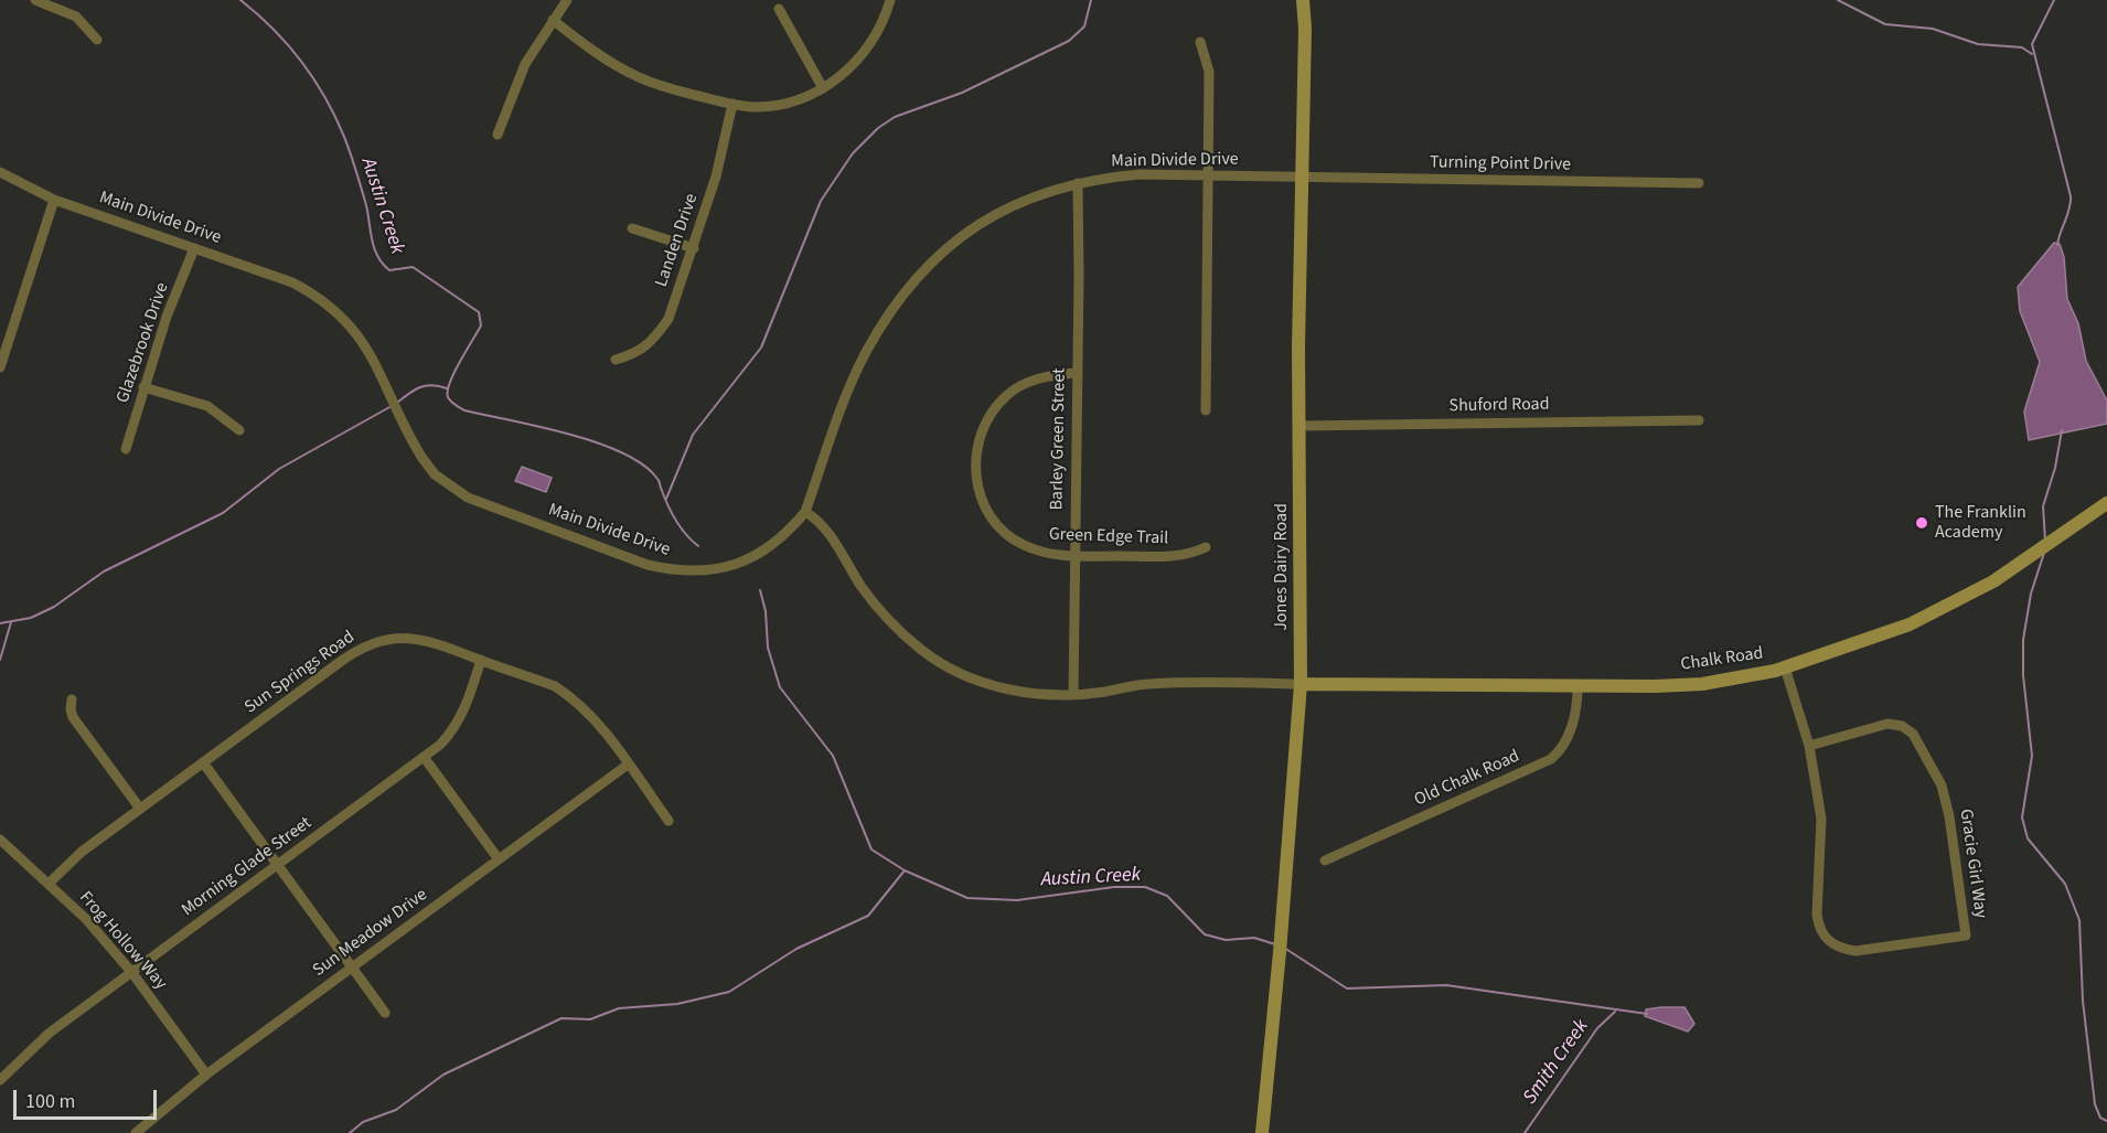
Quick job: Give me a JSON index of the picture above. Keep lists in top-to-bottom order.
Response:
{
  "streets": {
    "street": [
      "Main Divide Drive",
      "Turning Point Drive",
      "Landen Drive",
      "Glazebrook Drive",
      "Shuford Road",
      "Barley Green Street",
      "Green Edge Trail",
      "Jones Dairy Road",
      "Chalk Road",
      "Sun Springs Road",
      "Old Chalk Road",
      "Gracie Girl Way",
      "Morning Glade Street",
      "Sun Meadow Drive",
      "Frog Hollow Way"
    ]
  },
  "crossings": [
    ["Main Divide Drive", "Turning Point Drive"],
    ["Main Divide Drive", "Glazebrook Drive"],
    ["Main Divide Drive", "Barley Green Street"],
    ["Main Divide Drive", "Jones Dairy Road"],
    ["Turning Point Drive", "Jones Dairy Road"],
    ["Shuford Road", "Jones Dairy Road"],
    ["Barley Green Street", "Green Edge Trail"],
    ["Jones Dairy Road", "Chalk Road"],
    ["Chalk Road", "Old Chalk Road"],
    ["Chalk Road", "Gracie Girl Way"],
    ["Sun Springs Road", "Morning Glade Street"],
    ["Sun Springs Road", "Sun Meadow Drive"],
    ["Sun Springs Road", "Frog Hollow Way"],
    ["Morning Glade Street", "Frog Hollow Way"],
    ["Sun Meadow Drive", "Frog Hollow Way"]
  ],
  "water": ["Austin Creek", "Smith Creek"],
  "places": ["The Franklin Academy"],
  "scale_bar": "100 m"
}
